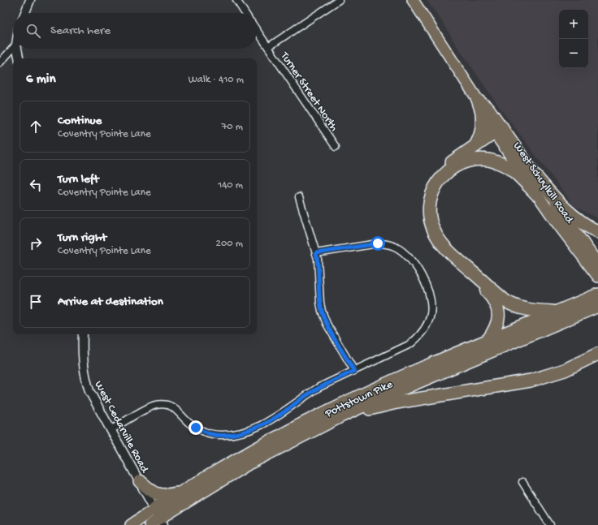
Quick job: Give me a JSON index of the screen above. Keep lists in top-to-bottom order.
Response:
{
  "streets": {
    "highway": ["Pottstown Pike"],
    "main road": ["West Schuylkill Road"],
    "street": ["Turner Street North", "West Cedarville Road"]
  },
  "crossings": [
    ["Pottstown Pike", "West Cedarville Road"]
  ],
  "page": {
    "map_buttons": ["+", "−"],
    "search": "Search here",
    "heading": ["6 min", "Walk · 410 m"],
    "list": [
      ["Continue", "Coventry Pointe Lane", "70 m"],
      ["Turn left", "Coventry Pointe Lane", "140 m"],
      ["Turn right", "Coventry Pointe Lane", "200 m"],
      "Arrive at destination"
    ]
  }
}
